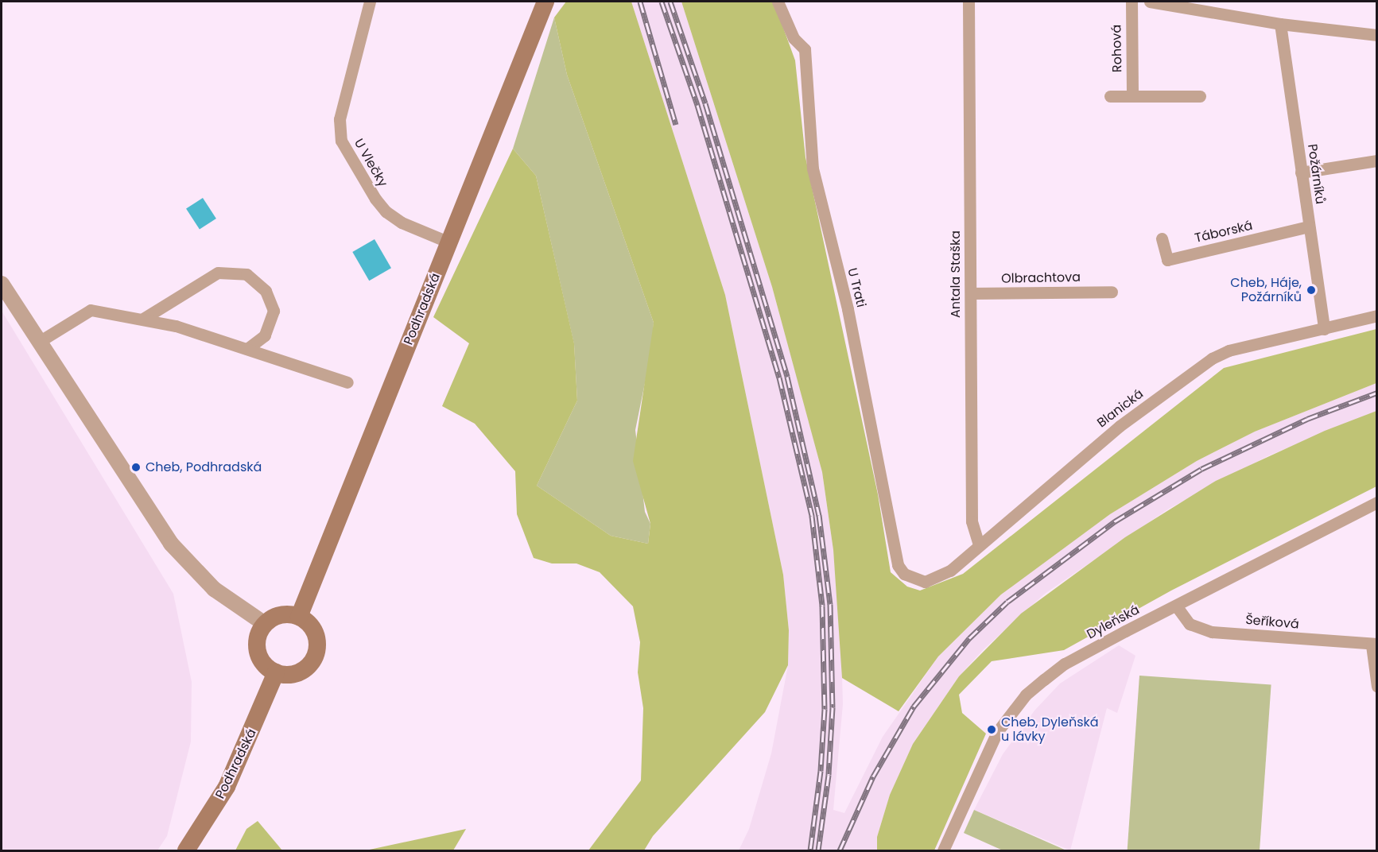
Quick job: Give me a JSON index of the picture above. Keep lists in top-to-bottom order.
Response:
{
  "streets": {
    "main road": ["Podhradská"],
    "street": [
      "Rohová",
      "U Vlečky",
      "Požárníků",
      "Táborská",
      "Antala Staška",
      "Olbrachtova",
      "U Trati",
      "Blanická",
      "Dyleňská",
      "Šeříková"
    ]
  },
  "crossings": [
    ["U Vlečky", "Podhradská"],
    ["Požárníků", "Táborská"],
    ["Požárníků", "Blanická"],
    ["Antala Staška", "Olbrachtova"],
    ["Antala Staška", "Blanická"],
    ["U Trati", "Blanická"],
    ["Dyleňská", "Šeříková"]
  ],
  "places": ["Cheb, Háje, Požárníků", "Cheb, Podhradská", "Cheb, Dyleňská u lávky"]
}
